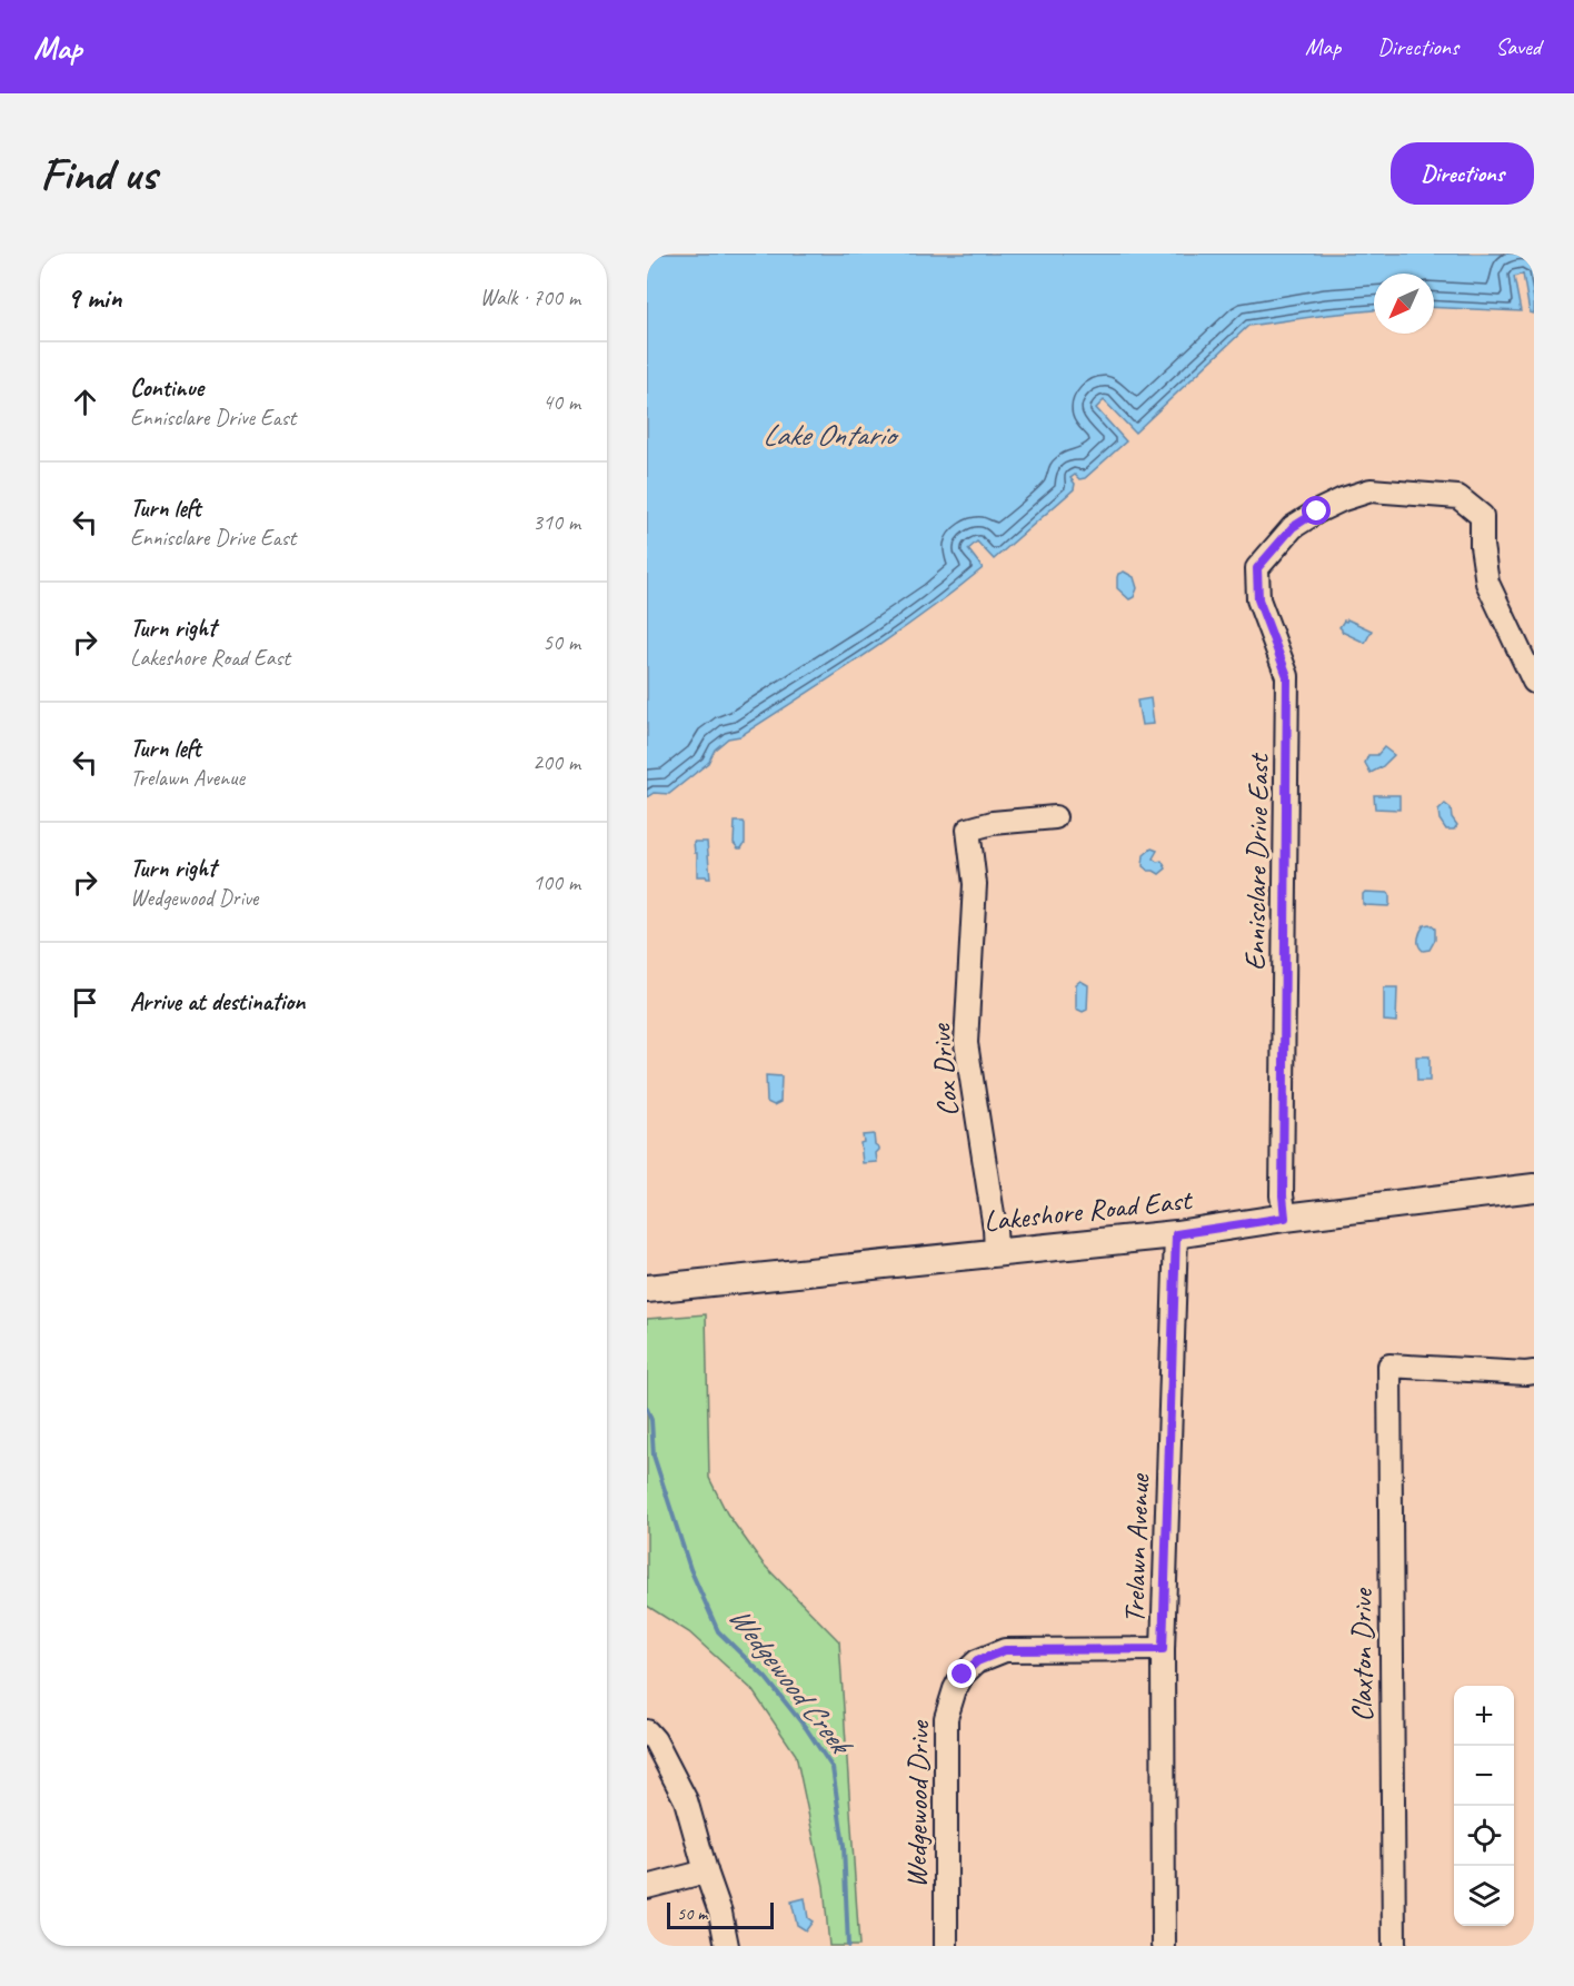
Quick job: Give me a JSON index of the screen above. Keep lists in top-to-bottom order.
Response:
{
  "streets": {
    "main road": ["Lakeshore Road East"],
    "street": [
      "Ennisclare Drive East",
      "Cox Drive",
      "Trelawn Avenue",
      "Claxton Drive",
      "Wedgewood Drive"
    ]
  },
  "crossings": [
    ["Ennisclare Drive East", "Lakeshore Road East"],
    ["Cox Drive", "Lakeshore Road East"],
    ["Lakeshore Road East", "Trelawn Avenue"],
    ["Trelawn Avenue", "Wedgewood Drive"]
  ],
  "water": ["Lake Ontario", "Wedgewood Creek"],
  "scale_bar": "50 m",
  "north": "bottom left",
  "page": {
    "header": "Map",
    "nav": ["Map", "Directions", "Saved"],
    "buttons": "Directions",
    "title": "Find us",
    "heading": ["9 min", "Walk · 700 m"],
    "list": [
      ["Continue", "Ennisclare Drive East", "40 m"],
      ["Turn left", "Ennisclare Drive East", "310 m"],
      ["Turn right", "Lakeshore Road East", "50 m"],
      ["Turn left", "Trelawn Avenue", "200 m"],
      ["Turn right", "Wedgewood Drive", "100 m"],
      "Arrive at destination"
    ],
    "map_buttons": ["+", "−"],
    "scale": "50 m"
  }
}
